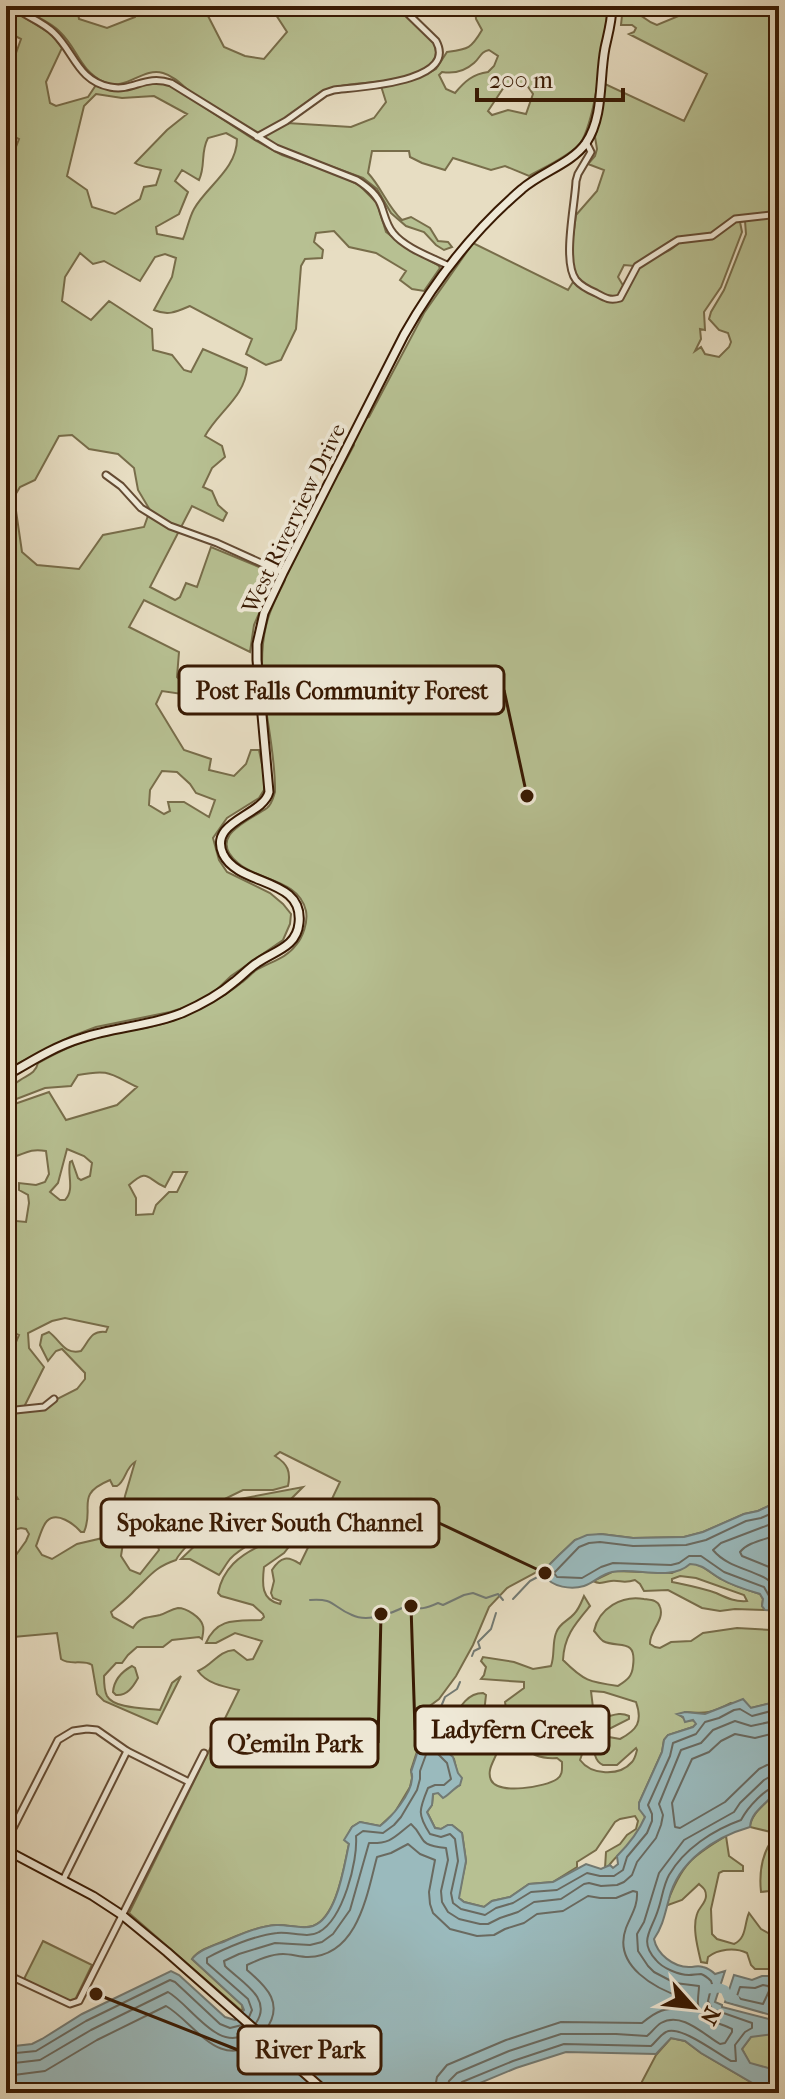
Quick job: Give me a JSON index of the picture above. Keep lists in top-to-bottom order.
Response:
{
  "streets": {
    "street": ["West Riverview Drive"]
  },
  "places": [
    "Post Falls Community Forest",
    "Spokane River South Channel",
    "Ladyfern Creek",
    "Q'emiln Park",
    "River Park"
  ],
  "scale_bar": "200 m",
  "north": "bottom right"
}
